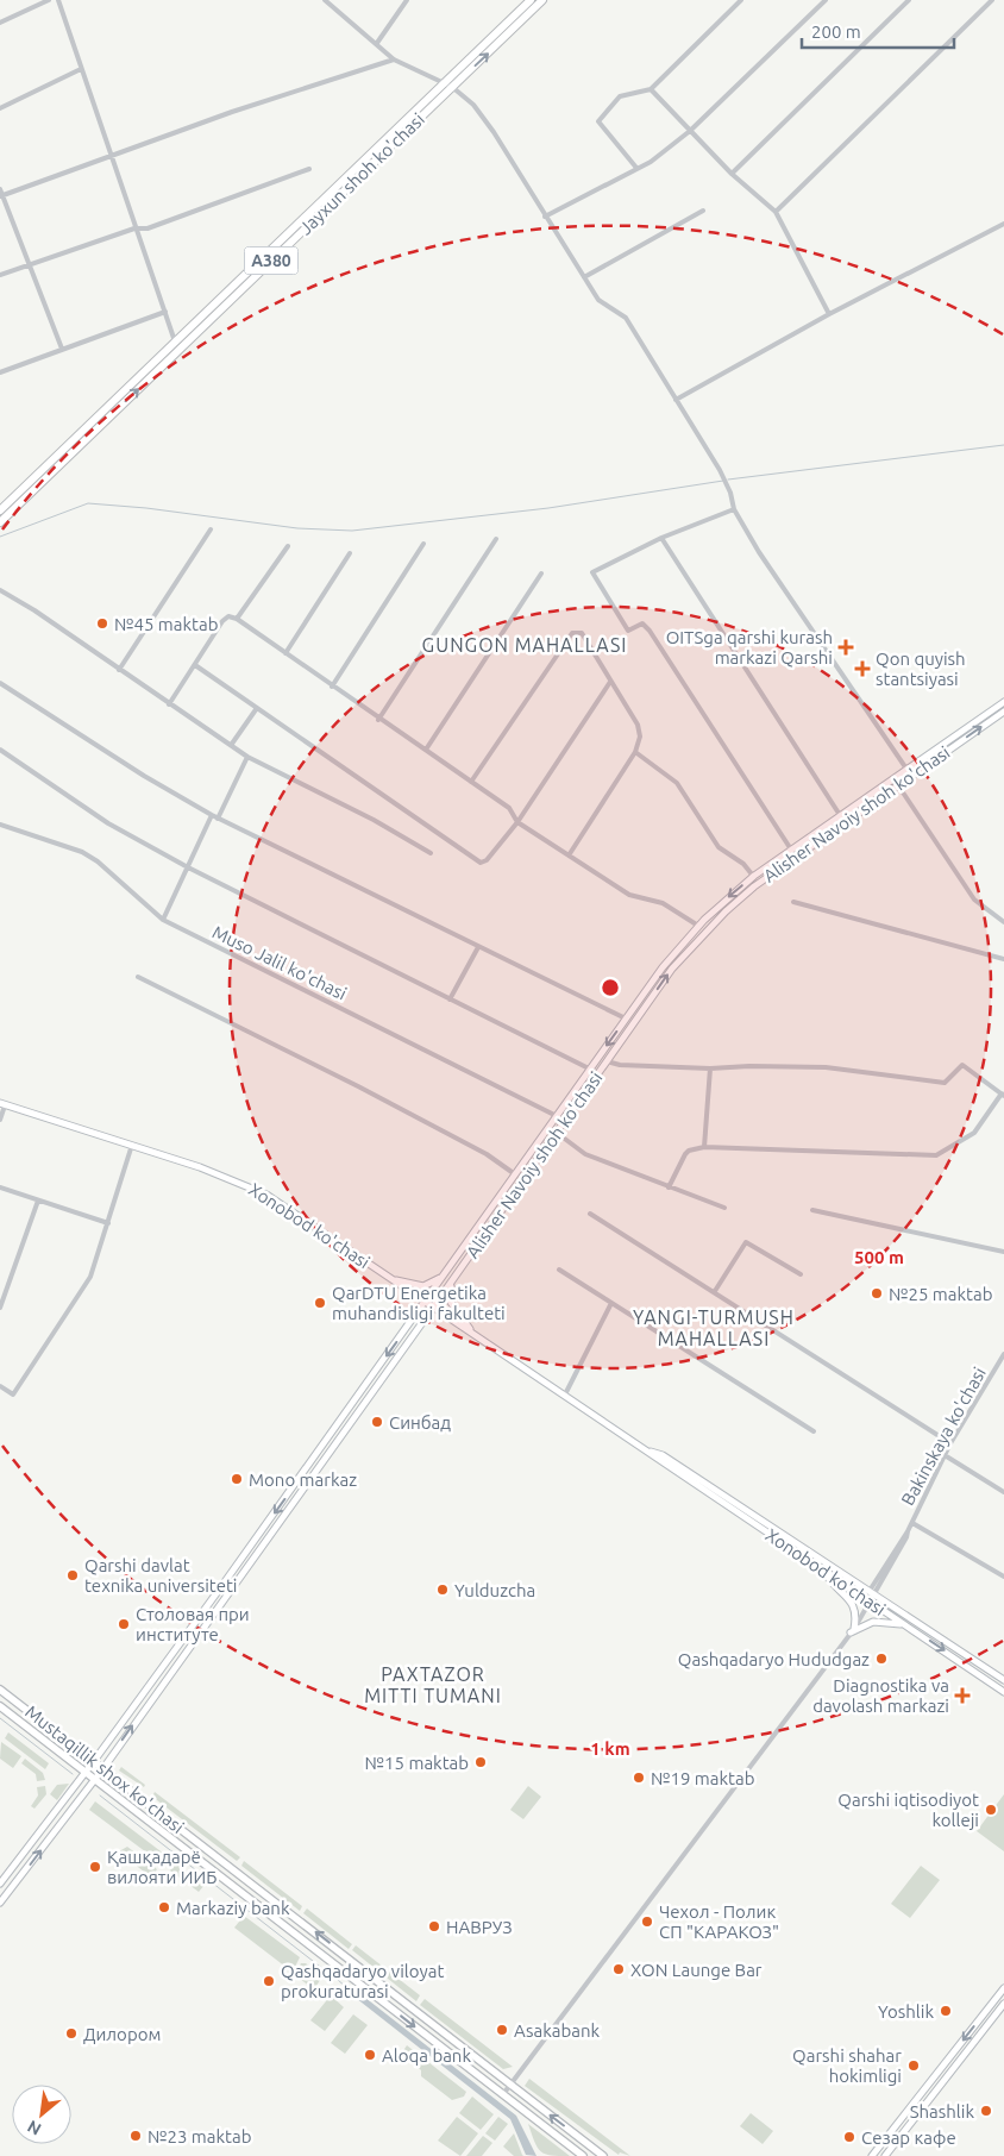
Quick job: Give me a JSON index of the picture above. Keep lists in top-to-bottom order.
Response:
{
  "streets": {
    "highway": ["Jayxun shoh ko'chasi", "A380"],
    "main road": ["Alisher Navoiy shoh ko'chasi", "Xonobod ko'chasi", "Mustaqillik shox ko'chasi"],
    "street": ["Muso Jalil ko'chasi", "Bakinskaya ko'chasi"]
  },
  "crossings": [
    ["Alisher Navoiy shoh ko'chasi", "Muso Jalil ko'chasi"],
    ["Alisher Navoiy shoh ko'chasi", "Xonobod ko'chasi"],
    ["Alisher Navoiy shoh ko'chasi", "Mustaqillik shox ko'chasi"],
    ["Xonobod ko'chasi", "Bakinskaya ko'chasi"]
  ],
  "districts": ["GUNGON MAHALLASI", "YANGI-TURMUSH MAHALLASI", "PAXTAZOR MITTI TUMANI"],
  "places": {
    "other": [
      "№45 maktab",
      "№25 maktab",
      "QarDTU Energetika muhandisligi fakulteti",
      "Синбад",
      "Mono markaz",
      "Qarshi davlat texnika universiteti",
      "Yulduzcha",
      "Столовая при институте",
      "Qashqadaryo Hududgaz",
      "№15 maktab",
      "№19 maktab",
      "Qarshi iqtisodiyot kolleji",
      "Қашқадарё вилояти ИИБ",
      "Markaziy bank",
      "Чехол - Полик СП \"КАРАКОЗ\"",
      "НАВРУЗ",
      "XON Launge Bar",
      "Qashqadaryo viloyat prokuraturasi",
      "Yoshlik",
      "Asakabank",
      "Дилором",
      "Aloqa bank",
      "Qarshi shahar hokimligi",
      "Shashlik",
      "№23 maktab",
      "Сезар кафе"
    ],
    "health": ["OITSga qarshi kurash markazi Qarshi", "Qon quyish stantsiyasi", "Diagnostika va davolash markazi"]
  },
  "scale_bar": "200 m",
  "north": "bottom left",
  "rings": ["500 m", "1 km"]
}
